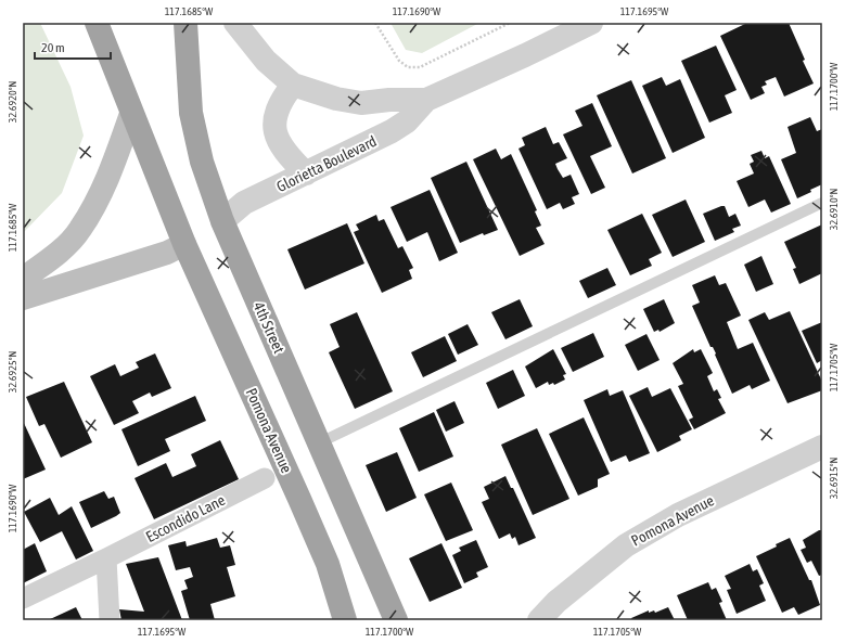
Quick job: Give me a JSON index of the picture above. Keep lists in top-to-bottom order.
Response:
{
  "streets": {
    "highway": ["4th Street", "Pomona Avenue"],
    "street": ["Glorietta Boulevard", "Escondido Lane"]
  },
  "crossings": [
    ["Glorietta Boulevard", "4th Street"]
  ],
  "scale_bar": "20 m",
  "coordinates": [
    "117.1685°W",
    "117.1690°W",
    "117.1695°W",
    "117.1700°W",
    "32.6920°N",
    "32.6910°N",
    "117.1705°W",
    "32.6925°N",
    "32.6915°N"
  ]
}
